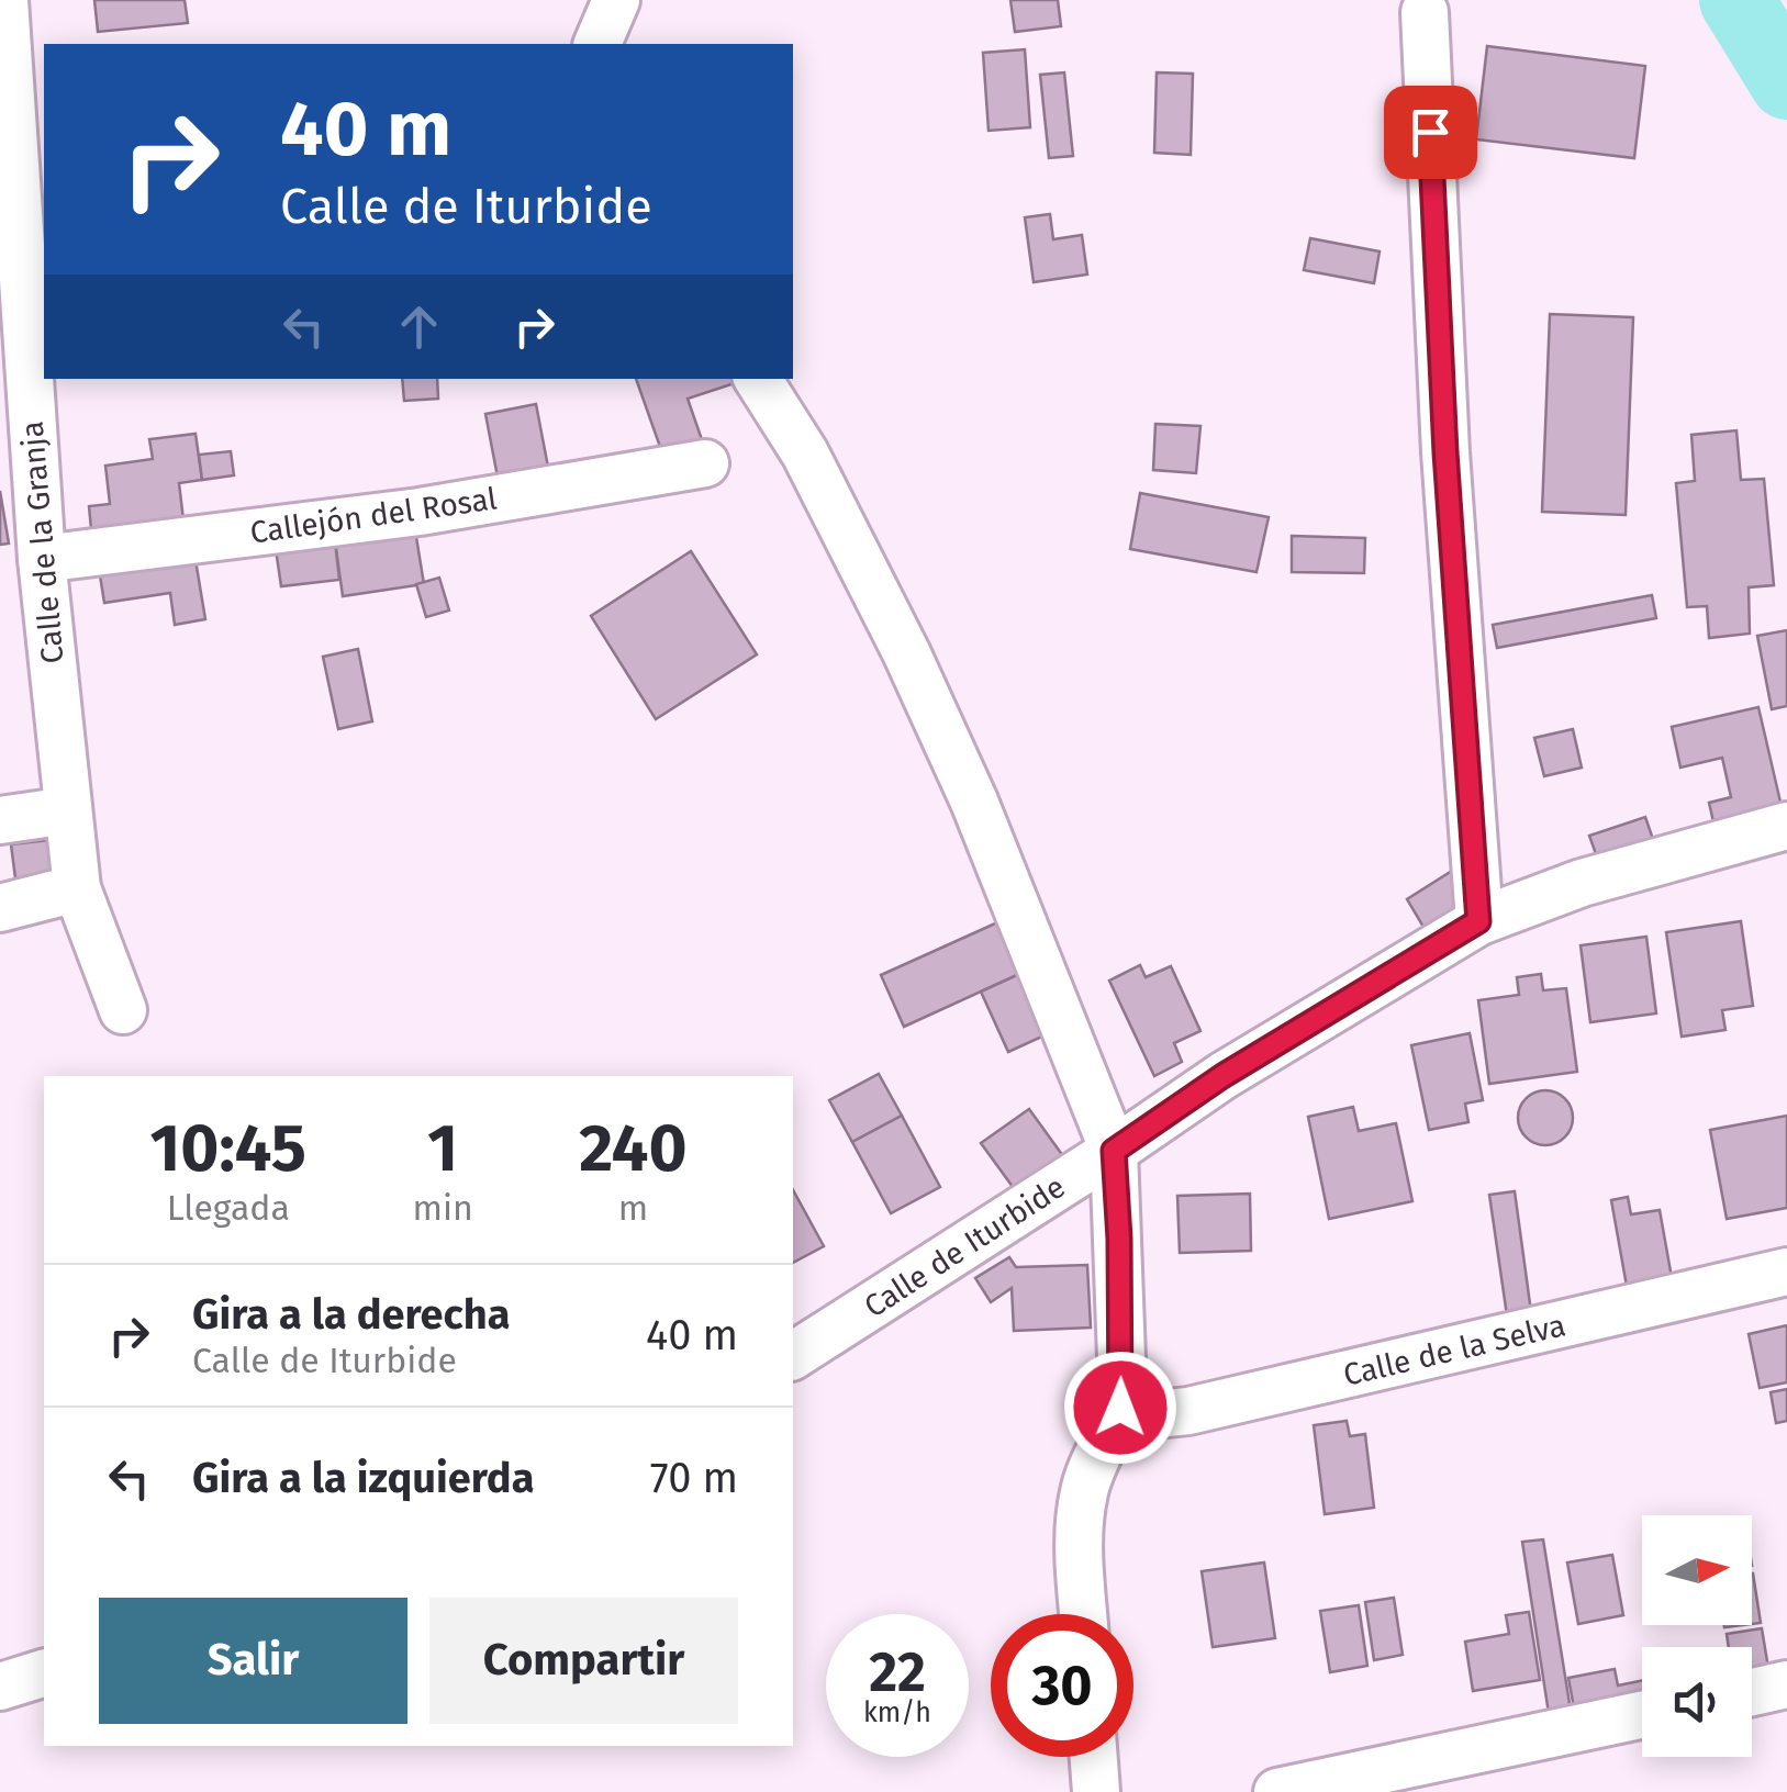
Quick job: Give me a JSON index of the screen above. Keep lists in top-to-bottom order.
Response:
{
  "streets": {
    "street": [
      "Callejón del Rosal",
      "Calle de la Granja",
      "Calle de Iturbide",
      "Calle de la Selva"
    ]
  },
  "crossings": [
    ["Callejón del Rosal", "Calle de la Granja"]
  ],
  "north": "right",
  "page": {
    "turn": ["40 m", "Calle de Iturbide"],
    "eta": [
      "10:45",
      "Llegada",
      "1",
      "min",
      "240",
      "m"
    ],
    "list": [
      {
        "name": "Gira a la derecha",
        "note": "Calle de Iturbide",
        "value": "40 m"
      },
      {
        "name": "Gira a la izquierda",
        "value": "70 m"
      }
    ],
    "buttons": ["Salir", "Compartir"],
    "speed": "22 km/h",
    "limit": "30"
  }
}
